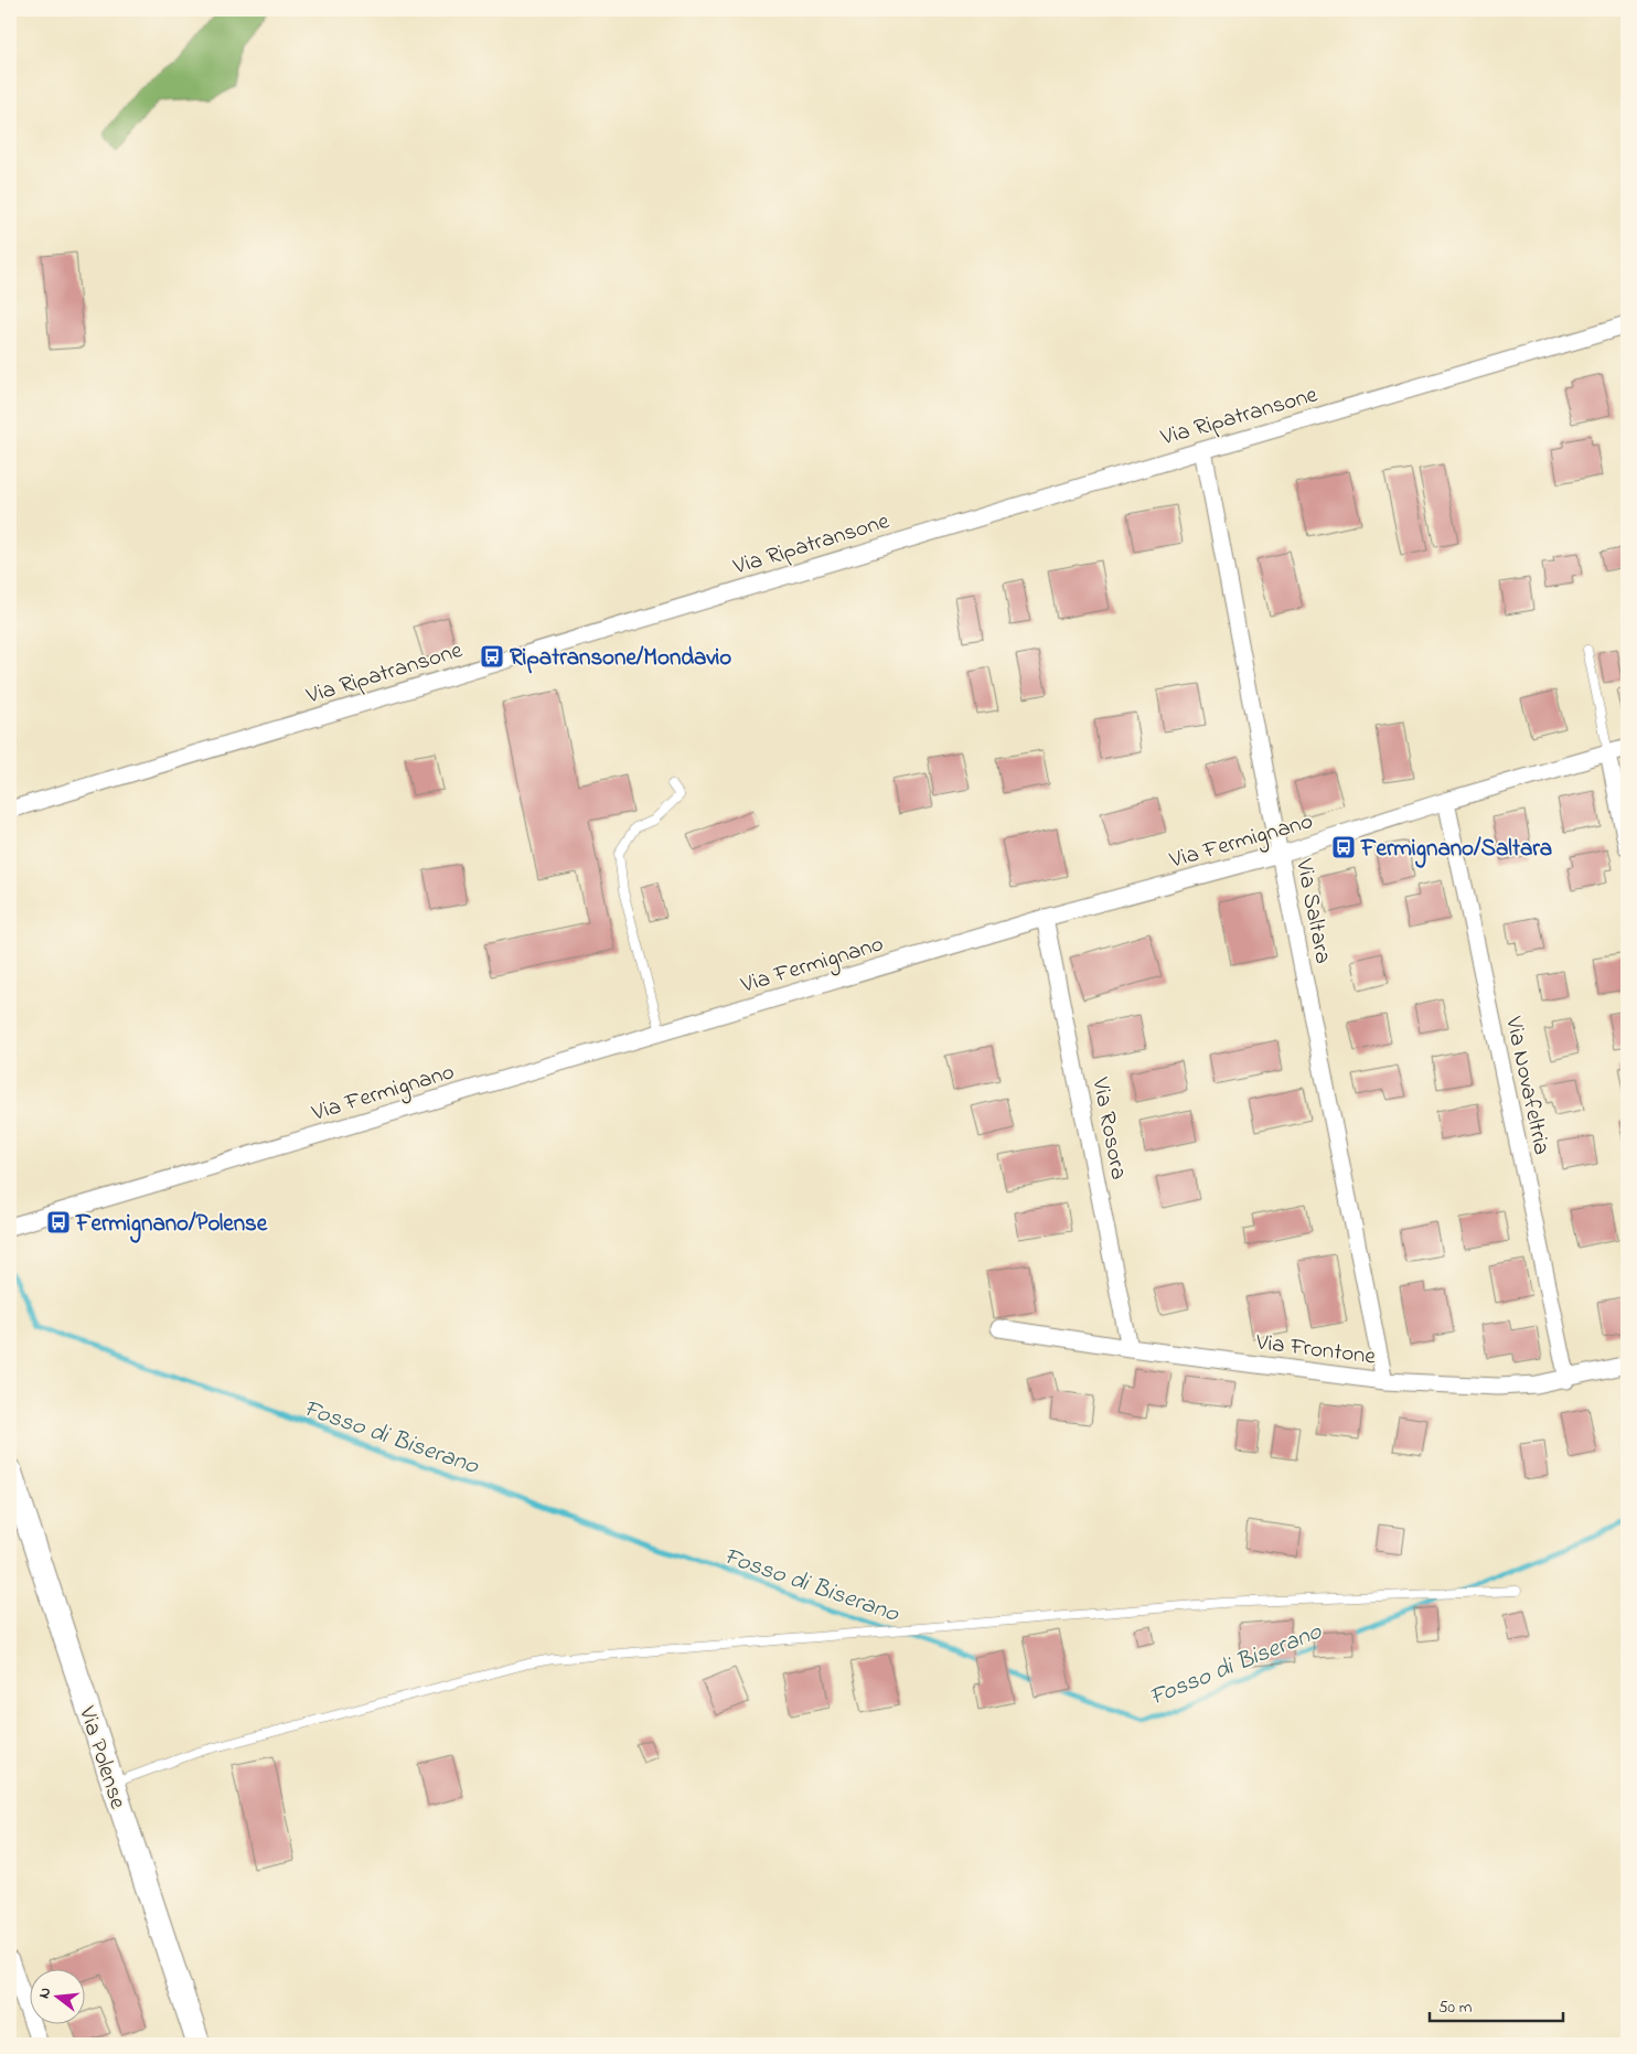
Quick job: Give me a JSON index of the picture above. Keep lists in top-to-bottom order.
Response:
{
  "streets": {
    "main road": ["Via Polense"],
    "street": [
      "Via Ripatransone",
      "Via Fermignano",
      "Via Saltara",
      "Via Novafeltria",
      "Via Rosora",
      "Via Frontone"
    ]
  },
  "crossings": [
    ["Via Ripatransone", "Via Saltara"],
    ["Via Fermignano", "Via Saltara"],
    ["Via Fermignano", "Via Novafeltria"],
    ["Via Fermignano", "Via Rosora"],
    ["Via Saltara", "Via Frontone"],
    ["Via Novafeltria", "Via Frontone"],
    ["Via Rosora", "Via Frontone"]
  ],
  "water": ["Fosso di Biserano"],
  "places": {
    "bus stop": ["Ripatransone/Mondavio", "Fermignano/Saltara", "Fermignano/Polense"]
  },
  "scale_bar": "50 m",
  "north": "left"
}
